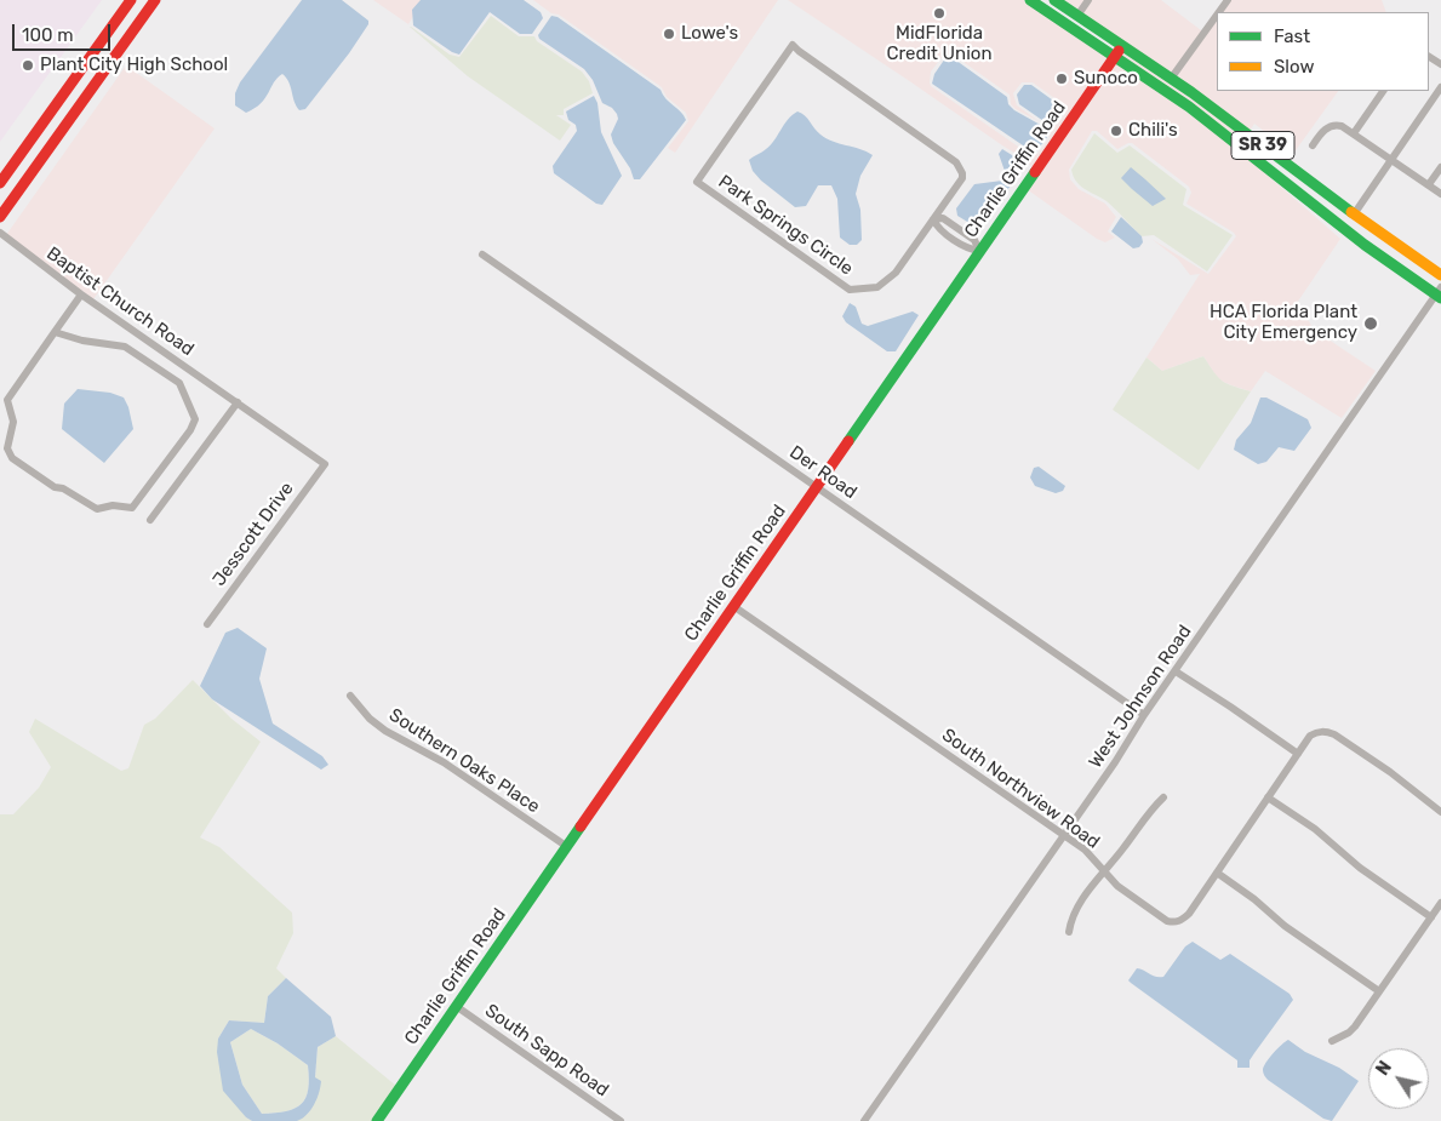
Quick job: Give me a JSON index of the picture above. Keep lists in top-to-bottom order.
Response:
{
  "streets": {
    "main road": ["SR 39", "Charlie Griffin Road"],
    "street": [
      "Park Springs Circle",
      "Baptist Church Road",
      "Der Road",
      "Jesscott Drive",
      "West Johnson Road",
      "Southern Oaks Place",
      "South Northview Road",
      "South Sapp Road"
    ]
  },
  "crossings": [
    ["SR 39", "Charlie Griffin Road"],
    ["SR 39", "West Johnson Road"],
    ["Charlie Griffin Road", "Der Road"],
    ["Charlie Griffin Road", "Southern Oaks Place"],
    ["Charlie Griffin Road", "South Northview Road"],
    ["Charlie Griffin Road", "South Sapp Road"],
    ["Baptist Church Road", "Jesscott Drive"],
    ["Der Road", "West Johnson Road"],
    ["West Johnson Road", "South Northview Road"]
  ],
  "places": [
    "MidFlorida Credit Union",
    "Lowe's",
    "Plant City High School",
    "Sunoco",
    "Chili's",
    "HCA Florida Plant City Emergency"
  ],
  "legend": ["Fast", "Slow"],
  "scale_bar": "100 m",
  "north": "top left"
}
